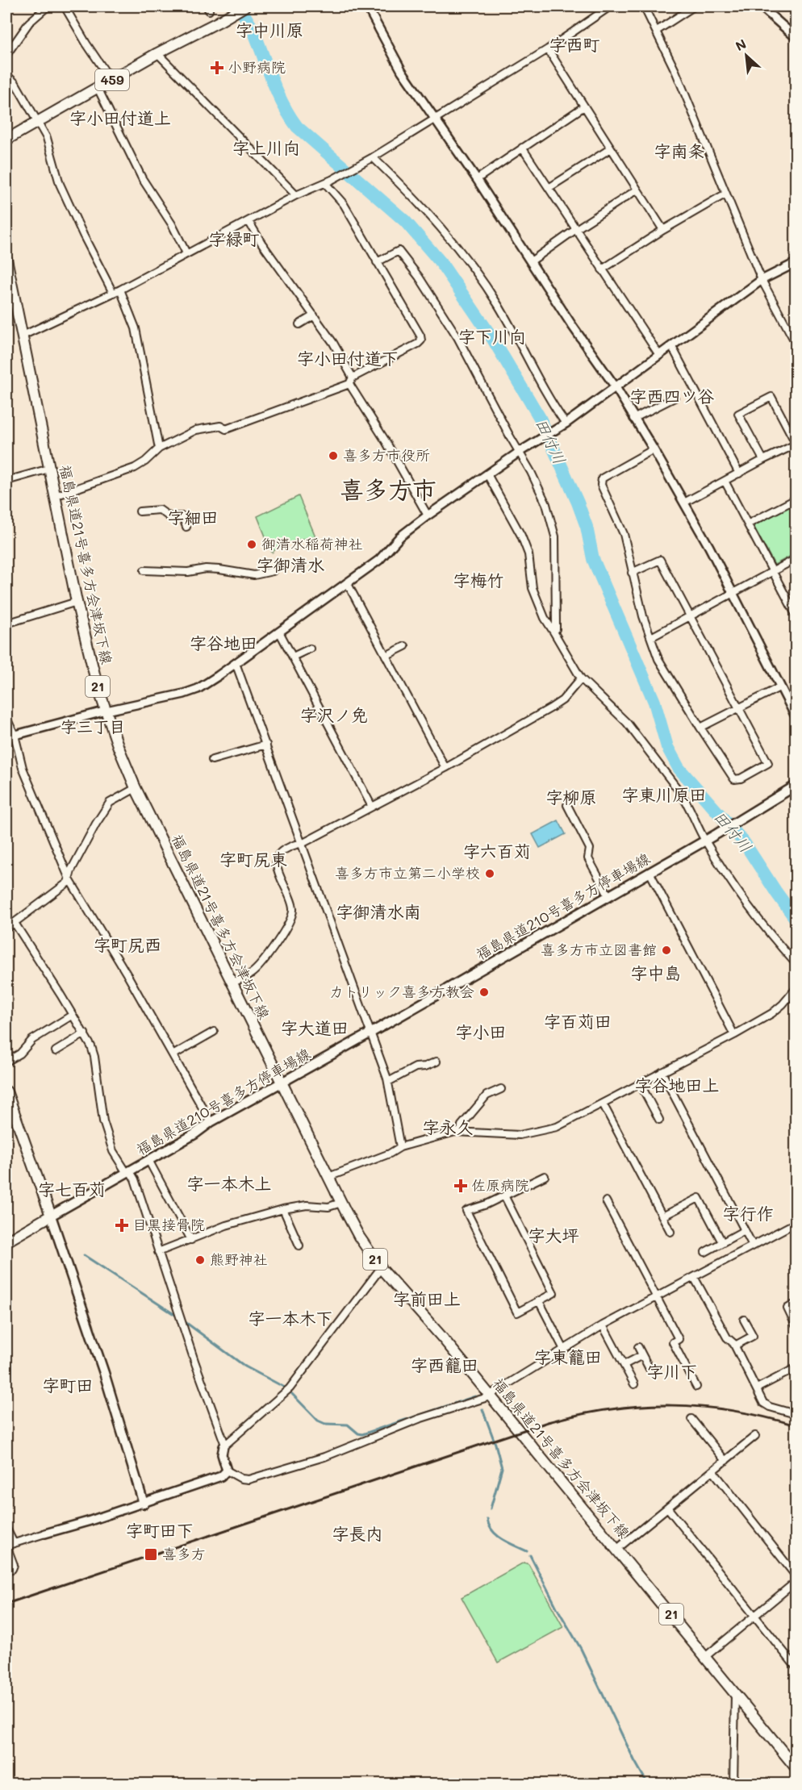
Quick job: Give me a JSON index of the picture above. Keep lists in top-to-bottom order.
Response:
{
  "streets": {
    "main road": [
      "459",
      "福島県道21号喜多方会津坂下線",
      "21",
      "福島県道210号喜多方停車場線"
    ]
  },
  "crossings": [
    ["福島県道21号喜多方会津坂下線", "福島県道210号喜多方停車場線"]
  ],
  "districts": [
    "字中川原",
    "字西町",
    "字小田付道上",
    "字上川向",
    "字南条",
    "字緑町",
    "字下川向",
    "字小田付道下",
    "字西四ツ谷",
    "喜多方市",
    "字細田",
    "字御清水",
    "字梅竹",
    "字谷地田",
    "字沢ノ免",
    "字三丁目",
    "字東川原田",
    "字柳原",
    "字六百苅",
    "字町尻東",
    "字御清水南",
    "字町尻西",
    "字中島",
    "字百苅田",
    "字大道田",
    "字小田",
    "字谷地田上",
    "字永久",
    "字一本木上",
    "字七百苅",
    "字行作",
    "字大坪",
    "字前田上",
    "字一本木下",
    "字東籠田",
    "字西籠田",
    "字川下",
    "字町田",
    "字町田下",
    "字長内"
  ],
  "water": ["田付川"],
  "places": {
    "health": ["小野病院", "佐原病院", "目黒接骨院"],
    "other": [
      "喜多方市役所",
      "御清水稲荷神社",
      "喜多方市立第二小学校",
      "喜多方市立図書館",
      "カトリック喜多方教会",
      "熊野神社"
    ],
    "transit": ["喜多方"]
  },
  "north": "top left"
}
